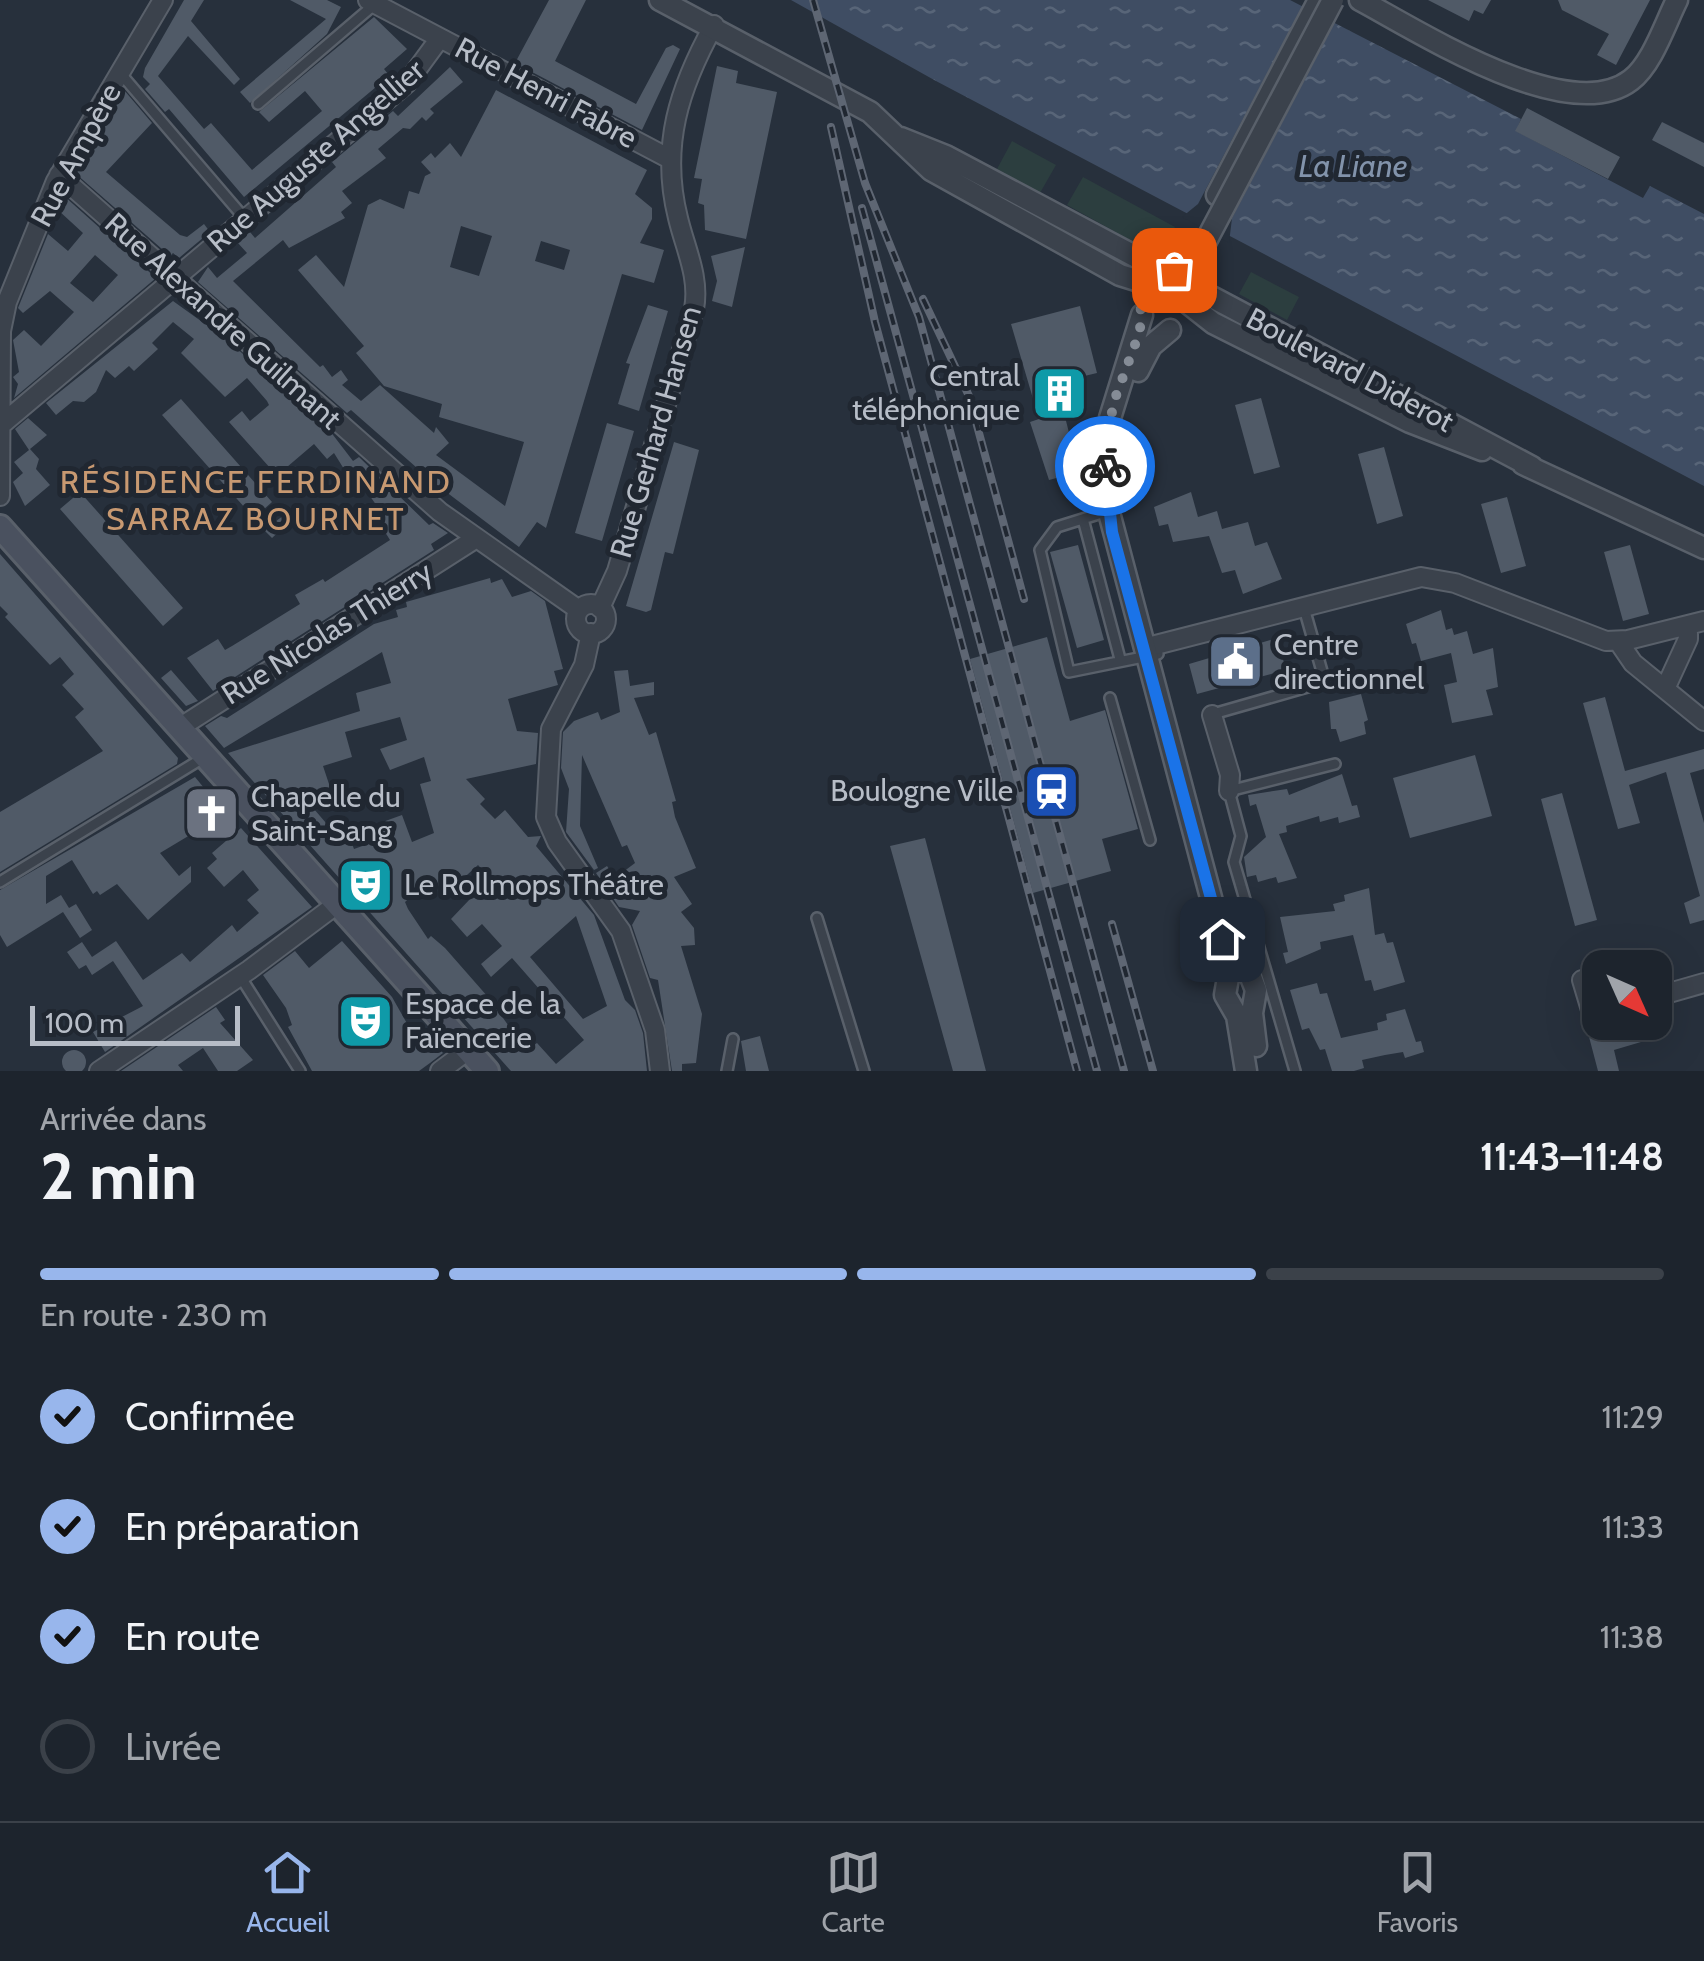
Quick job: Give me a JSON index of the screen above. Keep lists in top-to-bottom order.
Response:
{
  "streets": {
    "street": [
      "Rue Henri Fabre",
      "Rue Ampère",
      "Rue Auguste Angellier",
      "Rue Alexandre Guilmant",
      "Boulevard Diderot",
      "Rue Gerhard Hansen",
      "Rue Nicolas Thierry"
    ]
  },
  "crossings": [
    ["Rue Henri Fabre", "Rue Auguste Angellier"],
    ["Rue Henri Fabre", "Rue Gerhard Hansen"],
    ["Rue Ampère", "Rue Auguste Angellier"],
    ["Rue Ampère", "Rue Alexandre Guilmant"],
    ["Rue Auguste Angellier", "Rue Alexandre Guilmant"],
    ["Rue Alexandre Guilmant", "Rue Gerhard Hansen"],
    ["Rue Alexandre Guilmant", "Rue Nicolas Thierry"],
    ["Boulevard Diderot", "Rue Gerhard Hansen"]
  ],
  "districts": ["RÉSIDENCE FERDINAND SARRAZ BOURNET"],
  "water": ["La Liane"],
  "places": {
    "building": ["Central téléphonique"],
    "public building": ["Centre directionnel"],
    "station": ["Boulogne Ville"],
    "church": ["Chapelle du Saint-Sang"],
    "theatre": ["Le Rollmops Théâtre", "Espace de la Faïencerie"]
  },
  "scale_bar": "100 m",
  "north": "bottom right",
  "page": {
    "scale": "100 m",
    "heading": ["2 min", "Arrivée dans", "11:43–11:48"],
    "bar": "En route · 230 m",
    "list": [
      ["Confirmée", "11:29"],
      ["En préparation", "11:33"],
      ["En route", "11:38"],
      "Livrée"
    ],
    "tabs": ["Accueil", "Carte", "Favoris"]
  }
}
